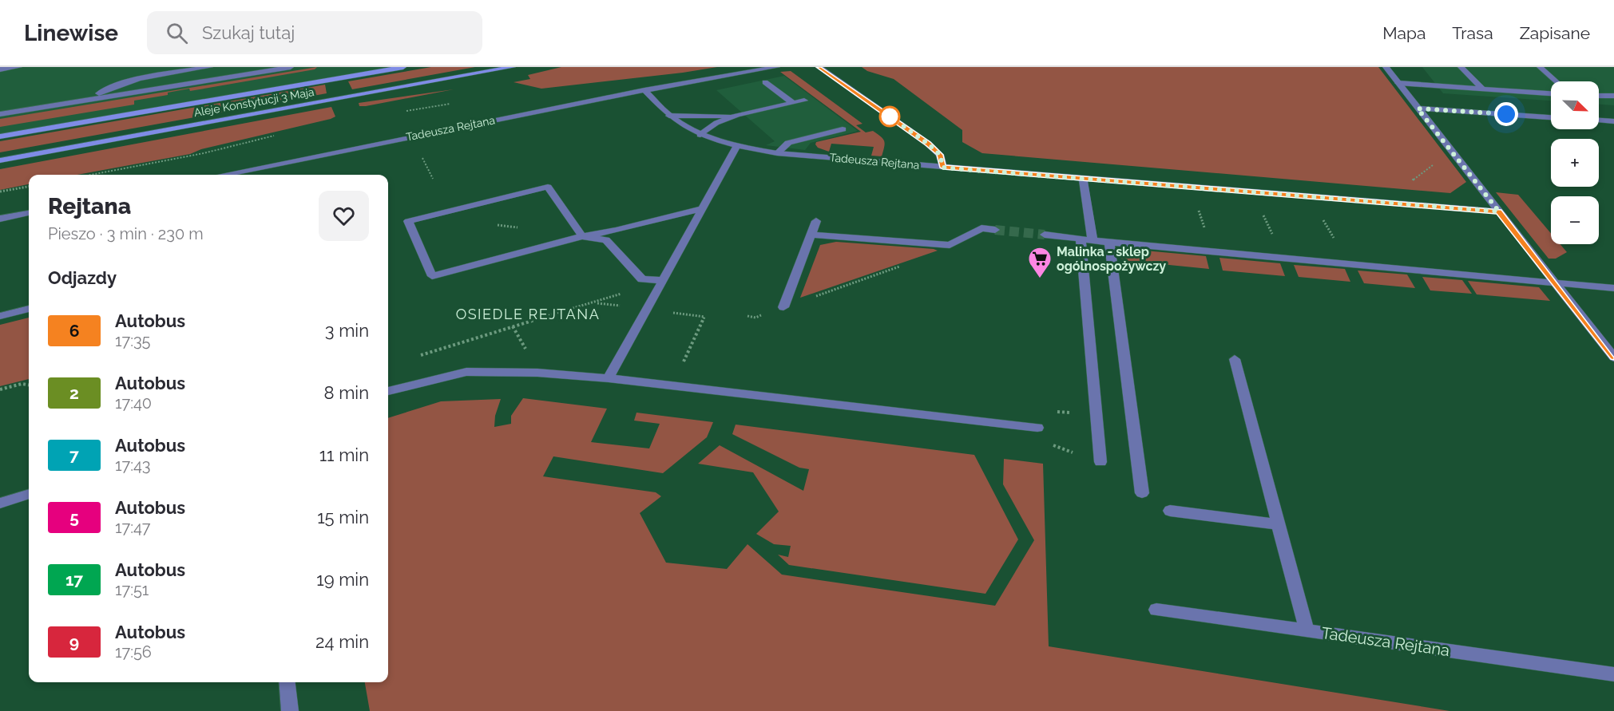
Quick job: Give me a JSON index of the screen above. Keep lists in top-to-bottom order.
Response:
{
  "streets": {
    "main road": ["Aleje Konstytucji 3 Maja"],
    "street": ["Tadeusza Rejtana"]
  },
  "districts": ["OSIEDLE REJTANA"],
  "places": {
    "supermarket": ["Malinka - sklep ogólnospożywczy"]
  },
  "lines": ["bus line 6"],
  "north": "bottom right",
  "page": {
    "header": "Linewise",
    "search": "Szukaj tutaj",
    "nav": ["Mapa", "Trasa", "Zapisane"],
    "map_buttons": ["+", "−"],
    "heading": [
      ["Rejtana", "Pieszo · 3 min · 230 m"],
      "Odjazdy"
    ],
    "list": [
      {
        "mark": "6",
        "name": "Autobus",
        "note": "17:35",
        "value": "3 min"
      },
      {
        "mark": "2",
        "name": "Autobus",
        "note": "17:40",
        "value": "8 min"
      },
      {
        "mark": "7",
        "name": "Autobus",
        "note": "17:43",
        "value": "11 min"
      },
      {
        "mark": "5",
        "name": "Autobus",
        "note": "17:47",
        "value": "15 min"
      },
      {
        "mark": "17",
        "name": "Autobus",
        "note": "17:51",
        "value": "19 min"
      },
      {
        "mark": "9",
        "name": "Autobus",
        "note": "17:56",
        "value": "24 min"
      }
    ]
  }
}
